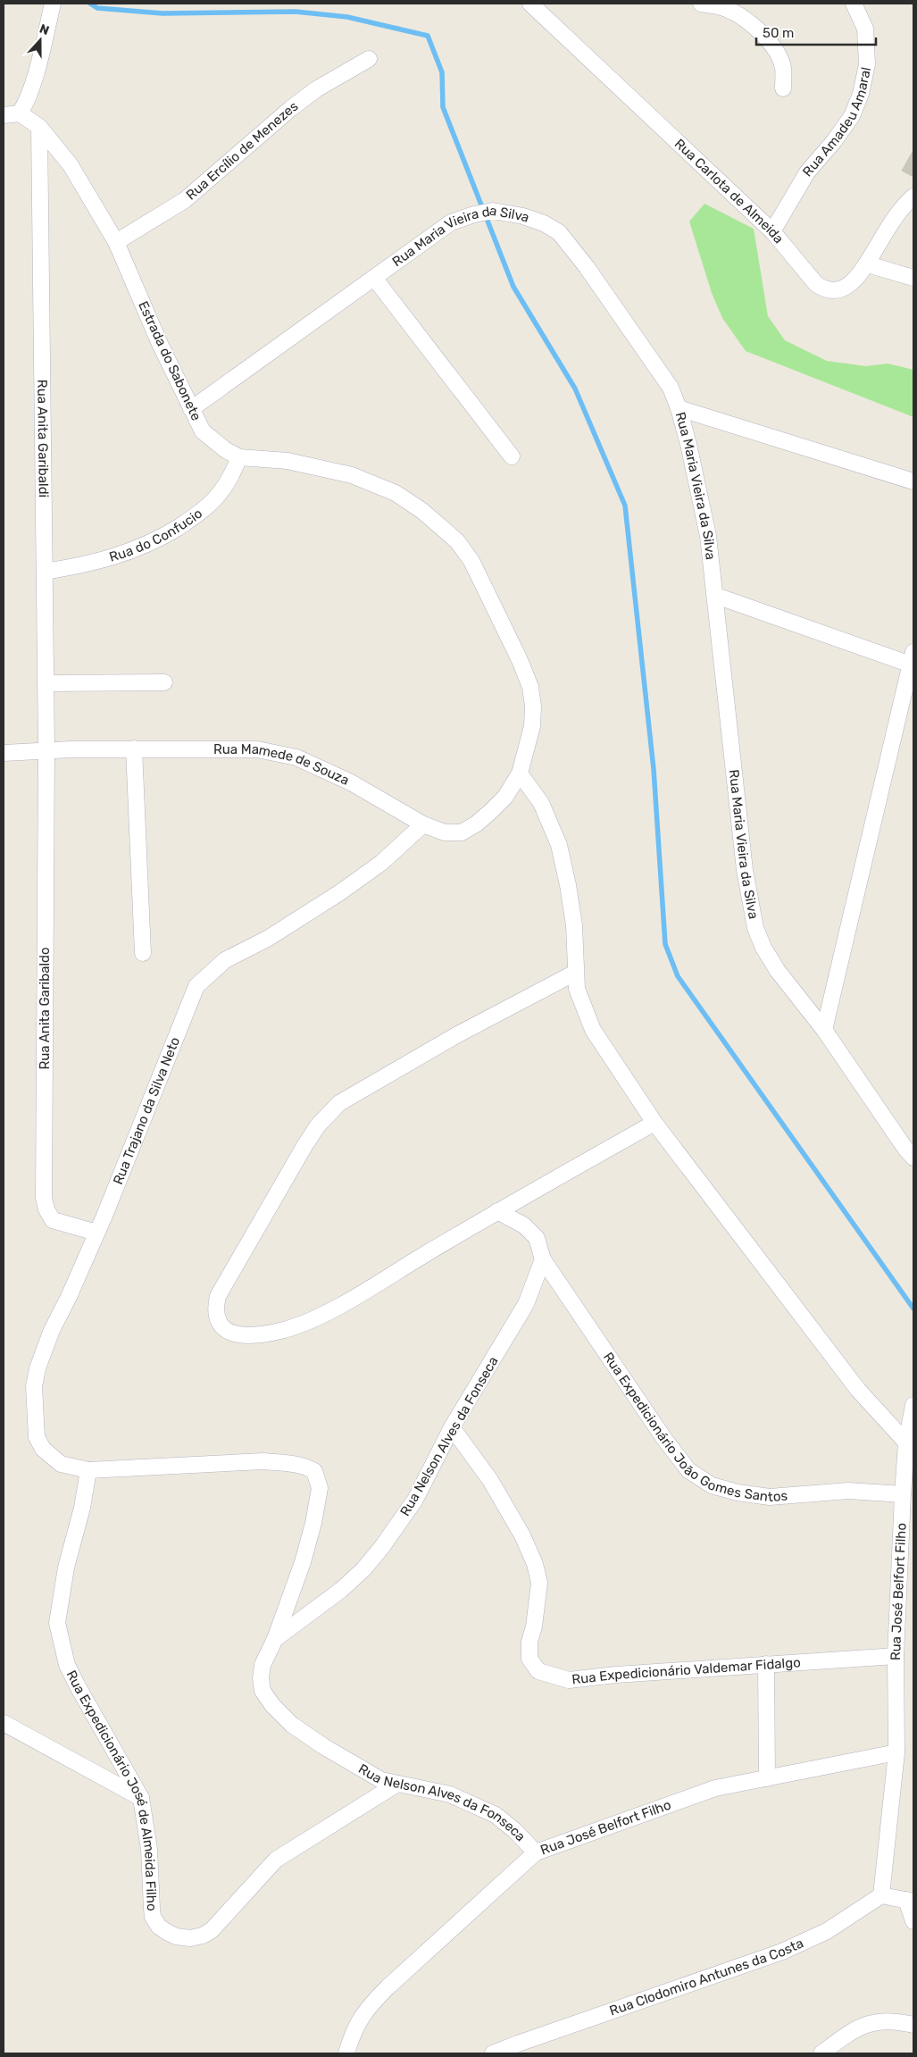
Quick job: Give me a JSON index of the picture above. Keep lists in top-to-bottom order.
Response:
{
  "streets": {
    "street": [
      "Rua Amadeu Amaral",
      "Rua Ercílio de Menezes",
      "Rua Carlota de Almeida",
      "Rua Maria Vieira da Silva",
      "Estrada do Sabonete",
      "Rua Anita Garibaldi",
      "Rua do Confucio",
      "Rua Mamede de Souza",
      "Rua Anita Garibaldo",
      "Rua Trajano da Silva Neto",
      "Rua Expedicionário João Gomes Santos",
      "Rua Nelson Alves da Fonseca",
      "Rua José Belfort Filho",
      "Rua Expedicionário Valdemar Fidalgo",
      "Rua Expedicionário José de Almeida Filho",
      "Rua Clodomiro Antunes da Costa"
    ]
  },
  "crossings": [
    ["Rua Amadeu Amaral", "Rua Carlota de Almeida"],
    ["Rua Ercílio de Menezes", "Estrada do Sabonete"],
    ["Rua Maria Vieira da Silva", "Estrada do Sabonete"],
    ["Estrada do Sabonete", "Rua Anita Garibaldi"],
    ["Estrada do Sabonete", "Rua do Confucio"],
    ["Estrada do Sabonete", "Rua Mamede de Souza"],
    ["Rua Anita Garibaldi", "Rua do Confucio"],
    ["Rua Anita Garibaldi", "Rua Mamede de Souza"],
    ["Rua Anita Garibaldi", "Rua Anita Garibaldo"],
    ["Rua Mamede de Souza", "Rua Anita Garibaldo"],
    ["Rua Mamede de Souza", "Rua Trajano da Silva Neto"],
    ["Rua Anita Garibaldo", "Rua Trajano da Silva Neto"],
    ["Rua Trajano da Silva Neto", "Rua Nelson Alves da Fonseca"],
    ["Rua Trajano da Silva Neto", "Rua Expedicionário José de Almeida Filho"],
    ["Rua Expedicionário João Gomes Santos", "Rua Nelson Alves da Fonseca"],
    ["Rua Expedicionário João Gomes Santos", "Rua José Belfort Filho"],
    ["Rua Nelson Alves da Fonseca", "Rua José Belfort Filho"],
    ["Rua Nelson Alves da Fonseca", "Rua Expedicionário Valdemar Fidalgo"],
    ["Rua Nelson Alves da Fonseca", "Rua Expedicionário José de Almeida Filho"],
    ["Rua José Belfort Filho", "Rua Expedicionário Valdemar Fidalgo"],
    ["Rua José Belfort Filho", "Rua Clodomiro Antunes da Costa"]
  ],
  "scale_bar": "50 m",
  "north": "top"
}
